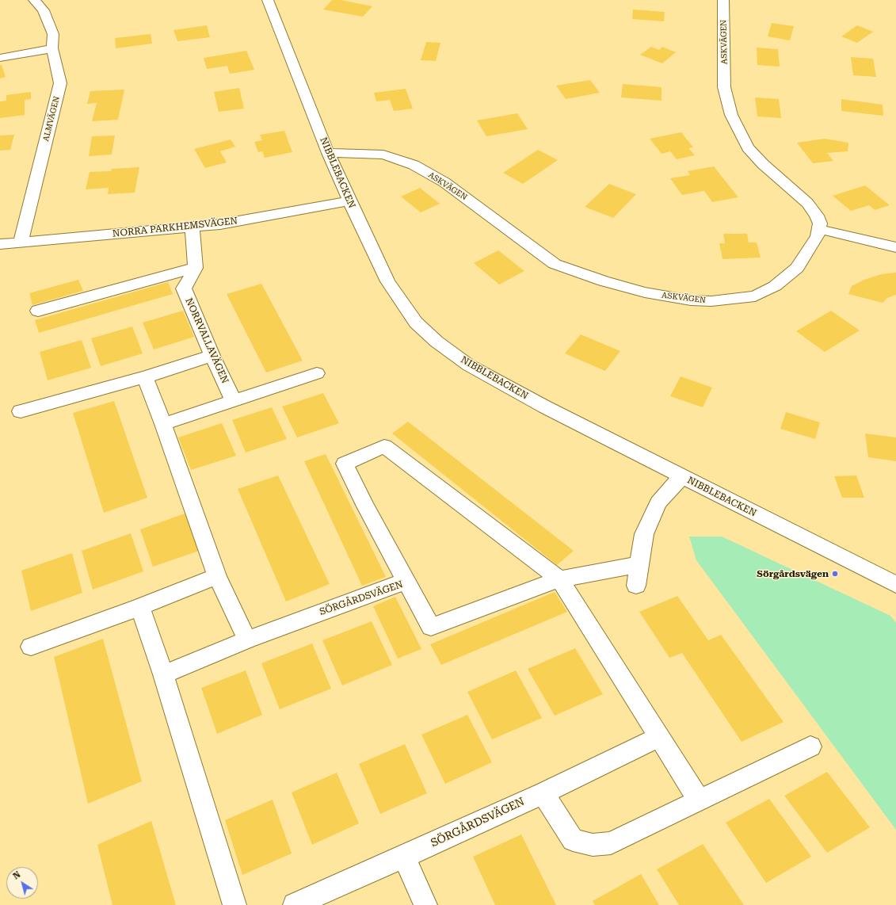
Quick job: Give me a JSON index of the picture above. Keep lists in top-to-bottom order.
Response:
{
  "streets": {
    "street": [
      "ASKVÄGEN",
      "ALMVÄGEN",
      "NIBBLEBACKEN",
      "NORRA PARKHEMSVÄGEN",
      "NORRVALLAVÄGEN",
      "SÖRGÅRDSVÄGEN"
    ]
  },
  "crossings": [
    ["ASKVÄGEN", "NIBBLEBACKEN"],
    ["ALMVÄGEN", "NORRA PARKHEMSVÄGEN"],
    ["NIBBLEBACKEN", "NORRA PARKHEMSVÄGEN"]
  ],
  "places": ["Sörgårdsvägen"],
  "north": "top left"
}
